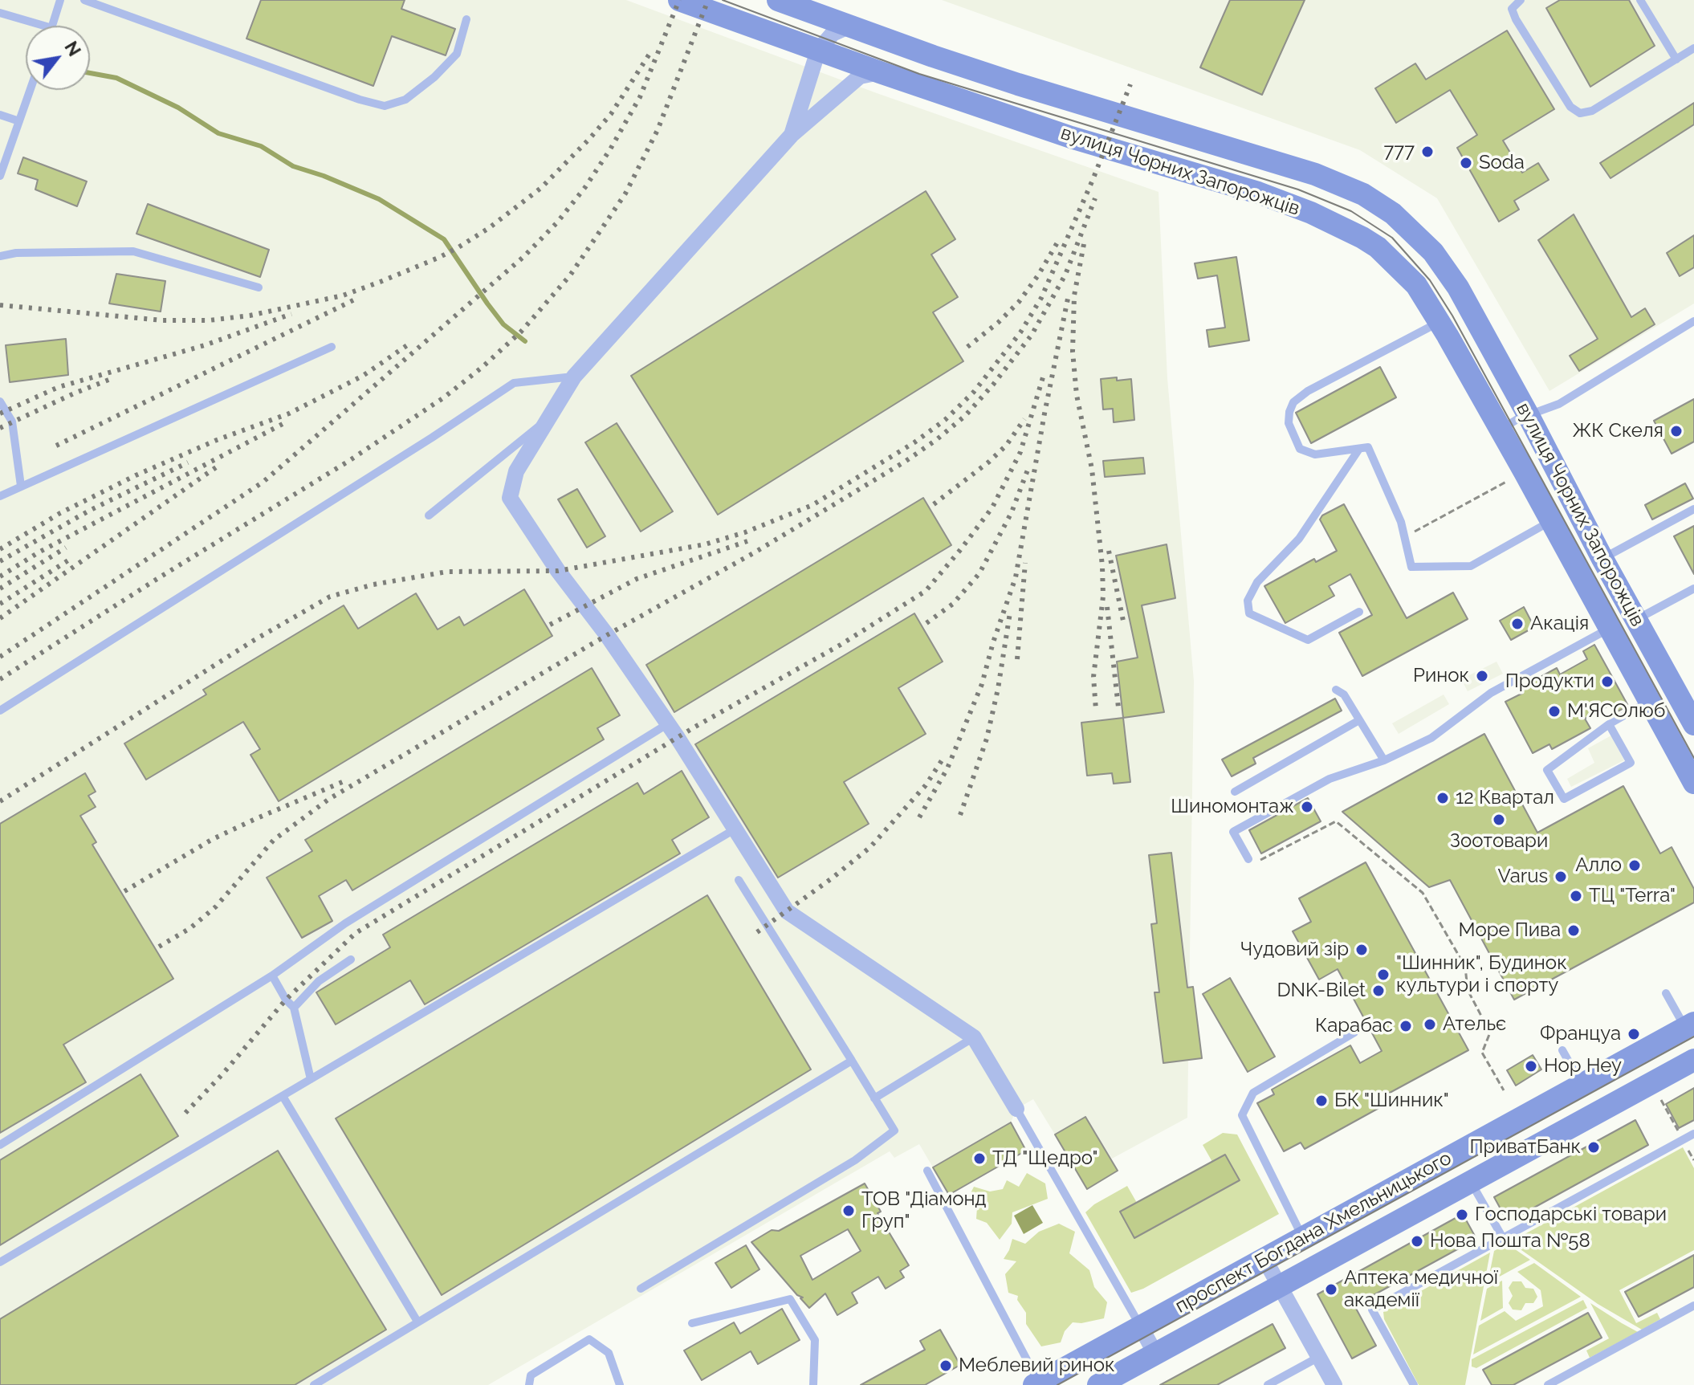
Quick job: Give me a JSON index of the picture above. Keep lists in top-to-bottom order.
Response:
{
  "streets": {
    "main road": ["вулиця Чорних Запорожців", "проспект Богдана Хмельницького"]
  },
  "places": [
    "777",
    "Soda",
    "ЖК Скеля",
    "Акація",
    "Ринок",
    "Продукти",
    "М'ЯСОлюб",
    "12 Квартал",
    "Шиномонтаж",
    "Зоотовари",
    "Алло",
    "Varus",
    "ТЦ \"Terra\"",
    "Море Пива",
    "Чудовий зір",
    "\"Шинник\", Будинок культури і спорту",
    "DNK-Bilet",
    "Ательє",
    "Карабас",
    "Француа",
    "Hop Hey",
    "БК \"Шинник\"",
    "ПриватБанк",
    "ТД \"Щедро\"",
    "ТОВ \"Діамонд Груп\"",
    "Господарські товари",
    "Нова Пошта №58",
    "Аптека медичної академії",
    "Меблевий ринок"
  ],
  "north": "top right"
}
